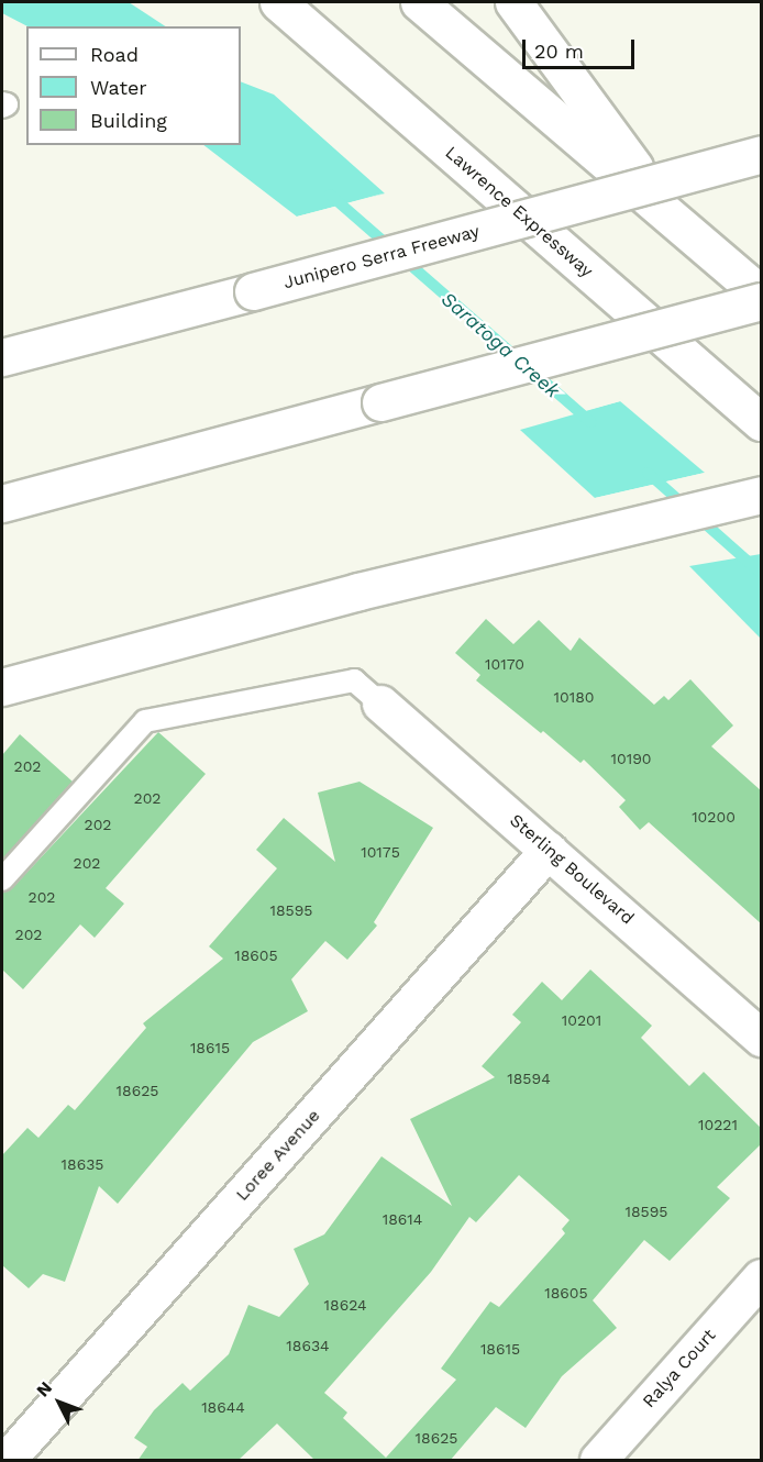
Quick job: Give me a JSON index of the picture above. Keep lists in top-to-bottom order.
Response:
{
  "streets": {
    "main road": [
      "Lawrence Expressway",
      "Junipero Serra Freeway",
      "Sterling Boulevard",
      "Loree Avenue",
      "Ralya Court"
    ]
  },
  "crossings": [
    ["Sterling Boulevard", "Loree Avenue"]
  ],
  "water": ["Saratoga Creek"],
  "house_numbers": [
    "10170",
    "10180",
    "10190",
    "202",
    "202",
    "10200",
    "202",
    "10175",
    "202",
    "202",
    "18595",
    "202",
    "18605",
    "10201",
    "18615",
    "18594",
    "18625",
    "10221",
    "18635",
    "18595",
    "18614",
    "18605",
    "18624",
    "18634",
    "18615",
    "18644",
    "18625"
  ],
  "legend": ["Road", "Water", "Building"],
  "scale_bar": "20 m",
  "north": "top left"
}
